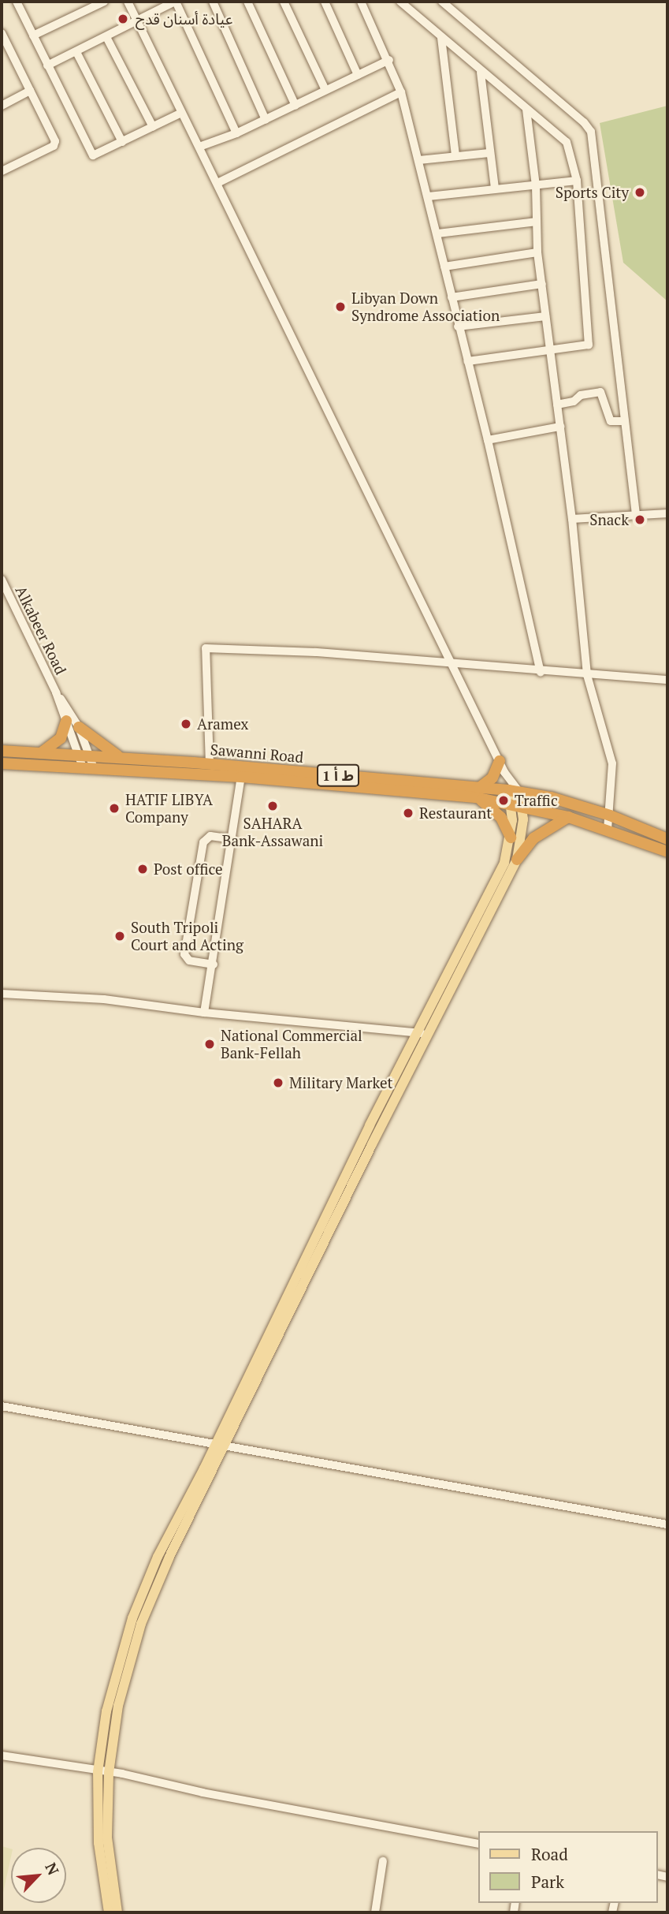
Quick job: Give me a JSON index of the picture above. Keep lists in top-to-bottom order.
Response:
{
  "streets": {
    "highway": ["Sawanni Road", "ط أ 1"],
    "street": ["Alkabeer Road"]
  },
  "crossings": [
    ["Alkabeer Road", "Sawanni Road"]
  ],
  "places": [
    "عيادة أسنان قدح",
    "Sports City",
    "Libyan Down Syndrome Association",
    "Snack",
    "Aramex",
    "Traffic",
    "SAHARA Bank-Assawani",
    "HATIF LIBYA Company",
    "Restaurant",
    "Post office",
    "South Tripoli Court and Acting",
    "National Commercial Bank-Fellah",
    "Military Market"
  ],
  "legend": ["Road", "Park"],
  "north": "top right"
}
